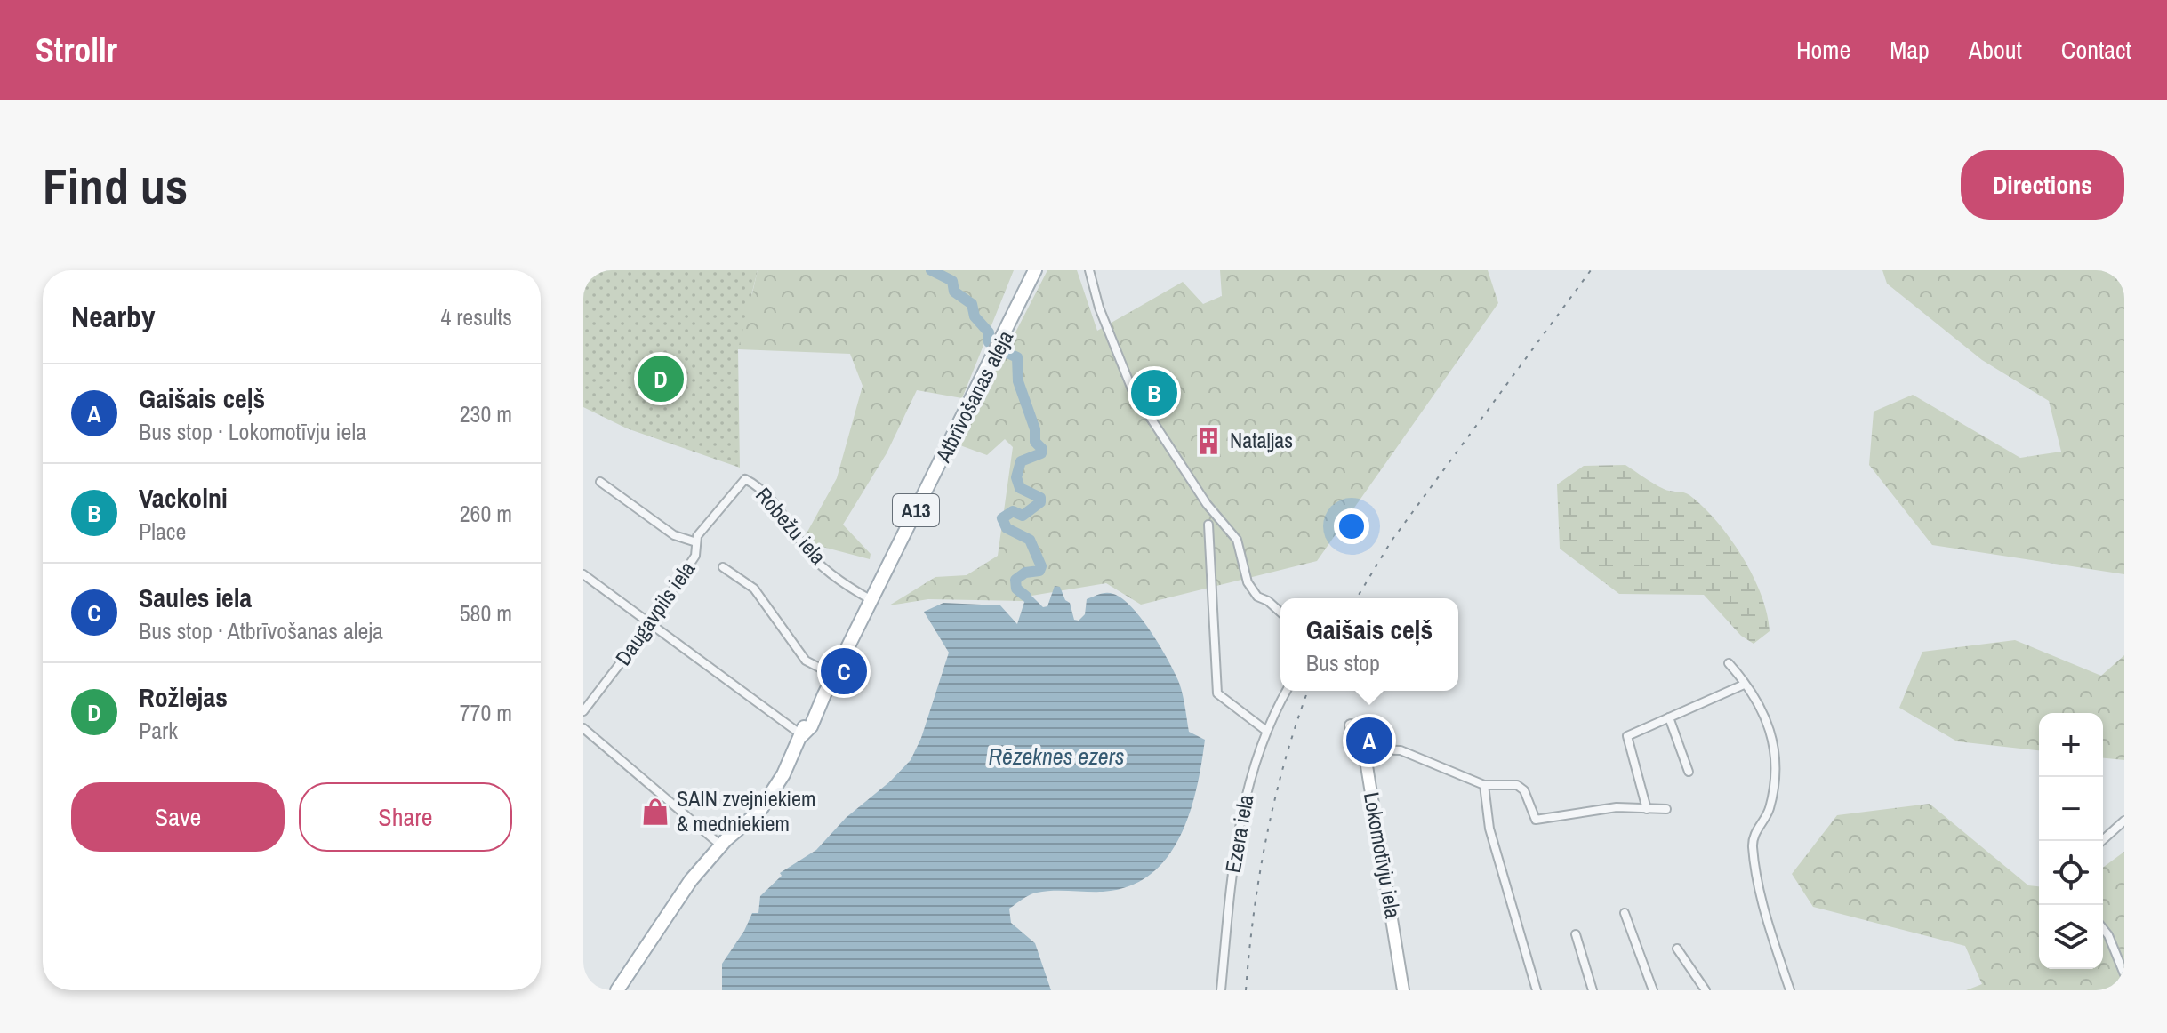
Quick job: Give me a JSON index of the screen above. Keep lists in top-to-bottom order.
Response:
{
  "streets": {
    "main road": ["Atbrīvošanas aleja", "A13"],
    "street": [
      "Robežu iela",
      "Daugavpils iela",
      "Ezera iela",
      "Lokomotīvju iela"
    ]
  },
  "crossings": [
    ["Atbrīvošanas aleja", "Robežu iela"],
    ["Robežu iela", "Daugavpils iela"]
  ],
  "water": ["Rēzeknes ezers"],
  "places": {
    "building": ["Nataļjas"],
    "shop": ["SAIN zvejniekiem & medniekiem"]
  },
  "page": {
    "header": "Strollr",
    "nav": [
      "Home",
      "Map",
      "About",
      "Contact"
    ],
    "buttons": [
      "Directions",
      ["Save", "Share"]
    ],
    "title": "Find us",
    "heading": ["Nearby", "4 results"],
    "pins": [
      "D",
      "B",
      "C",
      "A"
    ],
    "list": [
      {
        "mark": "A",
        "name": "Gaišais ceļš",
        "note": "Bus stop · Lokomotīvju iela",
        "value": "230 m"
      },
      {
        "mark": "B",
        "name": "Vackolni",
        "note": "Place",
        "value": "260 m"
      },
      {
        "mark": "C",
        "name": "Saules iela",
        "note": "Bus stop · Atbrīvošanas aleja",
        "value": "580 m"
      },
      {
        "mark": "D",
        "name": "Rožlejas",
        "note": "Park",
        "value": "770 m"
      }
    ],
    "popup": ["Gaišais ceļš", "Bus stop"],
    "map_buttons": ["+", "−"]
  }
}
